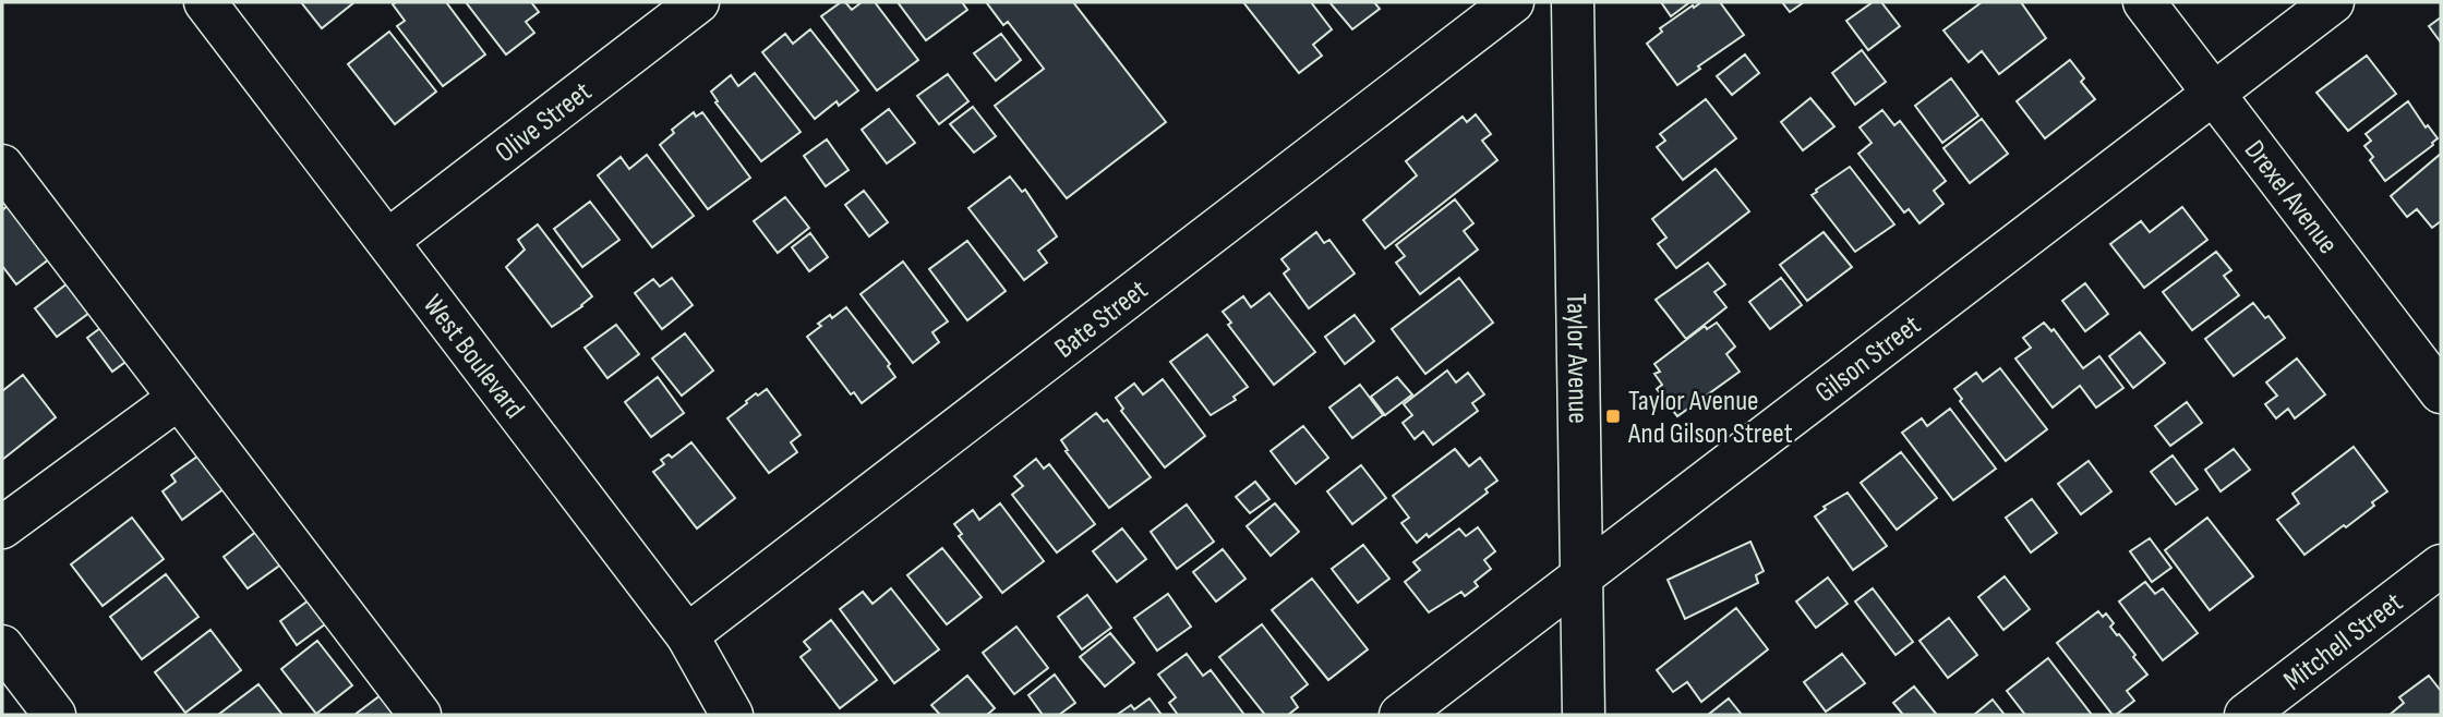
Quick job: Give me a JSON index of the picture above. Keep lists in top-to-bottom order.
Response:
{
  "streets": {
    "street": [
      "Olive Street",
      "Drexel Avenue",
      "Bate Street",
      "West Boulevard",
      "Taylor Avenue",
      "Gilson Street",
      "Mitchell Street"
    ]
  },
  "crossings": [
    ["Olive Street", "West Boulevard"],
    ["Drexel Avenue", "Gilson Street"],
    ["Bate Street", "West Boulevard"],
    ["Taylor Avenue", "Gilson Street"]
  ],
  "places": {
    "transit": ["Taylor Avenue And Gilson Street"]
  }
}
